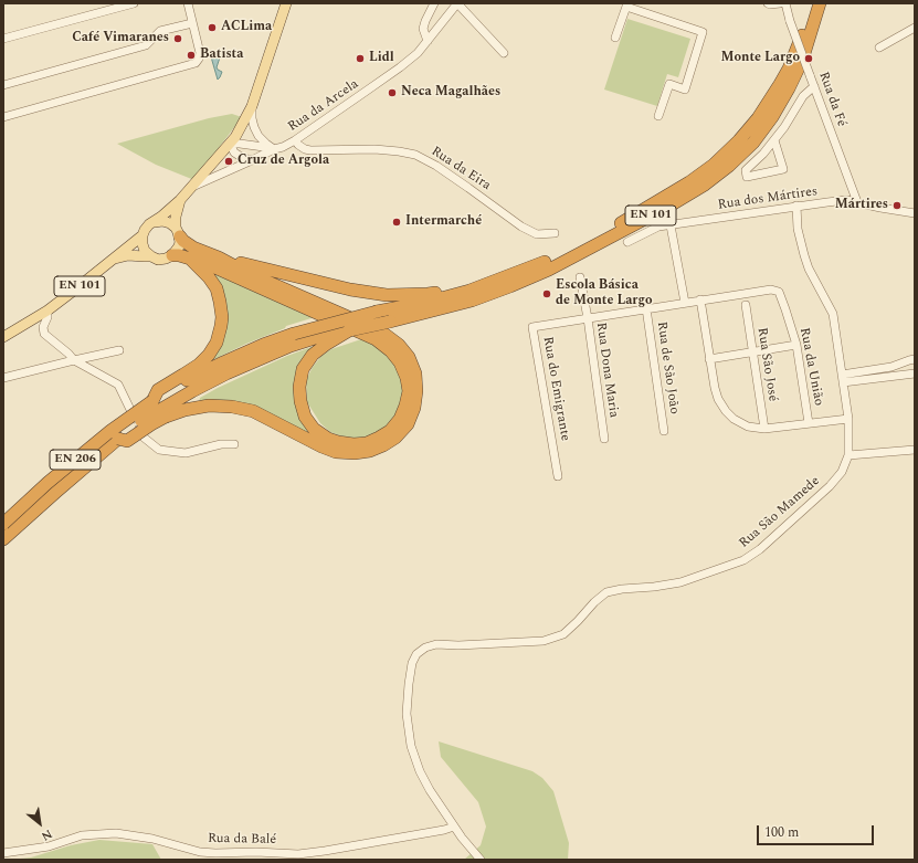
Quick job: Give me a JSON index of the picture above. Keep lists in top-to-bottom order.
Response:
{
  "streets": {
    "highway": ["EN 101", "EN 206"],
    "street": [
      "Rua da Fé",
      "Rua da Arcela",
      "Rua da Eira",
      "Rua dos Mártires",
      "Rua São José",
      "Rua da União",
      "Rua de São João",
      "Rua Dona Maria",
      "Rua do Emigrante",
      "Rua São Mamede",
      "Rua da Balé"
    ]
  },
  "crossings": [
    ["Rua da Fé", "Rua dos Mártires"],
    ["Rua da Arcela", "Rua da Eira"],
    ["Rua da Arcela", "EN 101"],
    ["Rua dos Mártires", "Rua São Mamede"],
    ["EN 101", "EN 206"],
    ["Rua da União", "Rua do Emigrante"],
    ["Rua de São João", "Rua do Emigrante"],
    ["Rua Dona Maria", "Rua do Emigrante"],
    ["Rua São Mamede", "Rua da Balé"]
  ],
  "places": [
    "ACLima",
    "Café Vimaranes",
    "Batista",
    "Lidl",
    "Monte Largo",
    "Neca Magalhães",
    "Cruz de Argola",
    "Mártires",
    "Intermarché",
    "Escola Básica de Monte Largo"
  ],
  "scale_bar": "100 m",
  "north": "bottom right"
}
